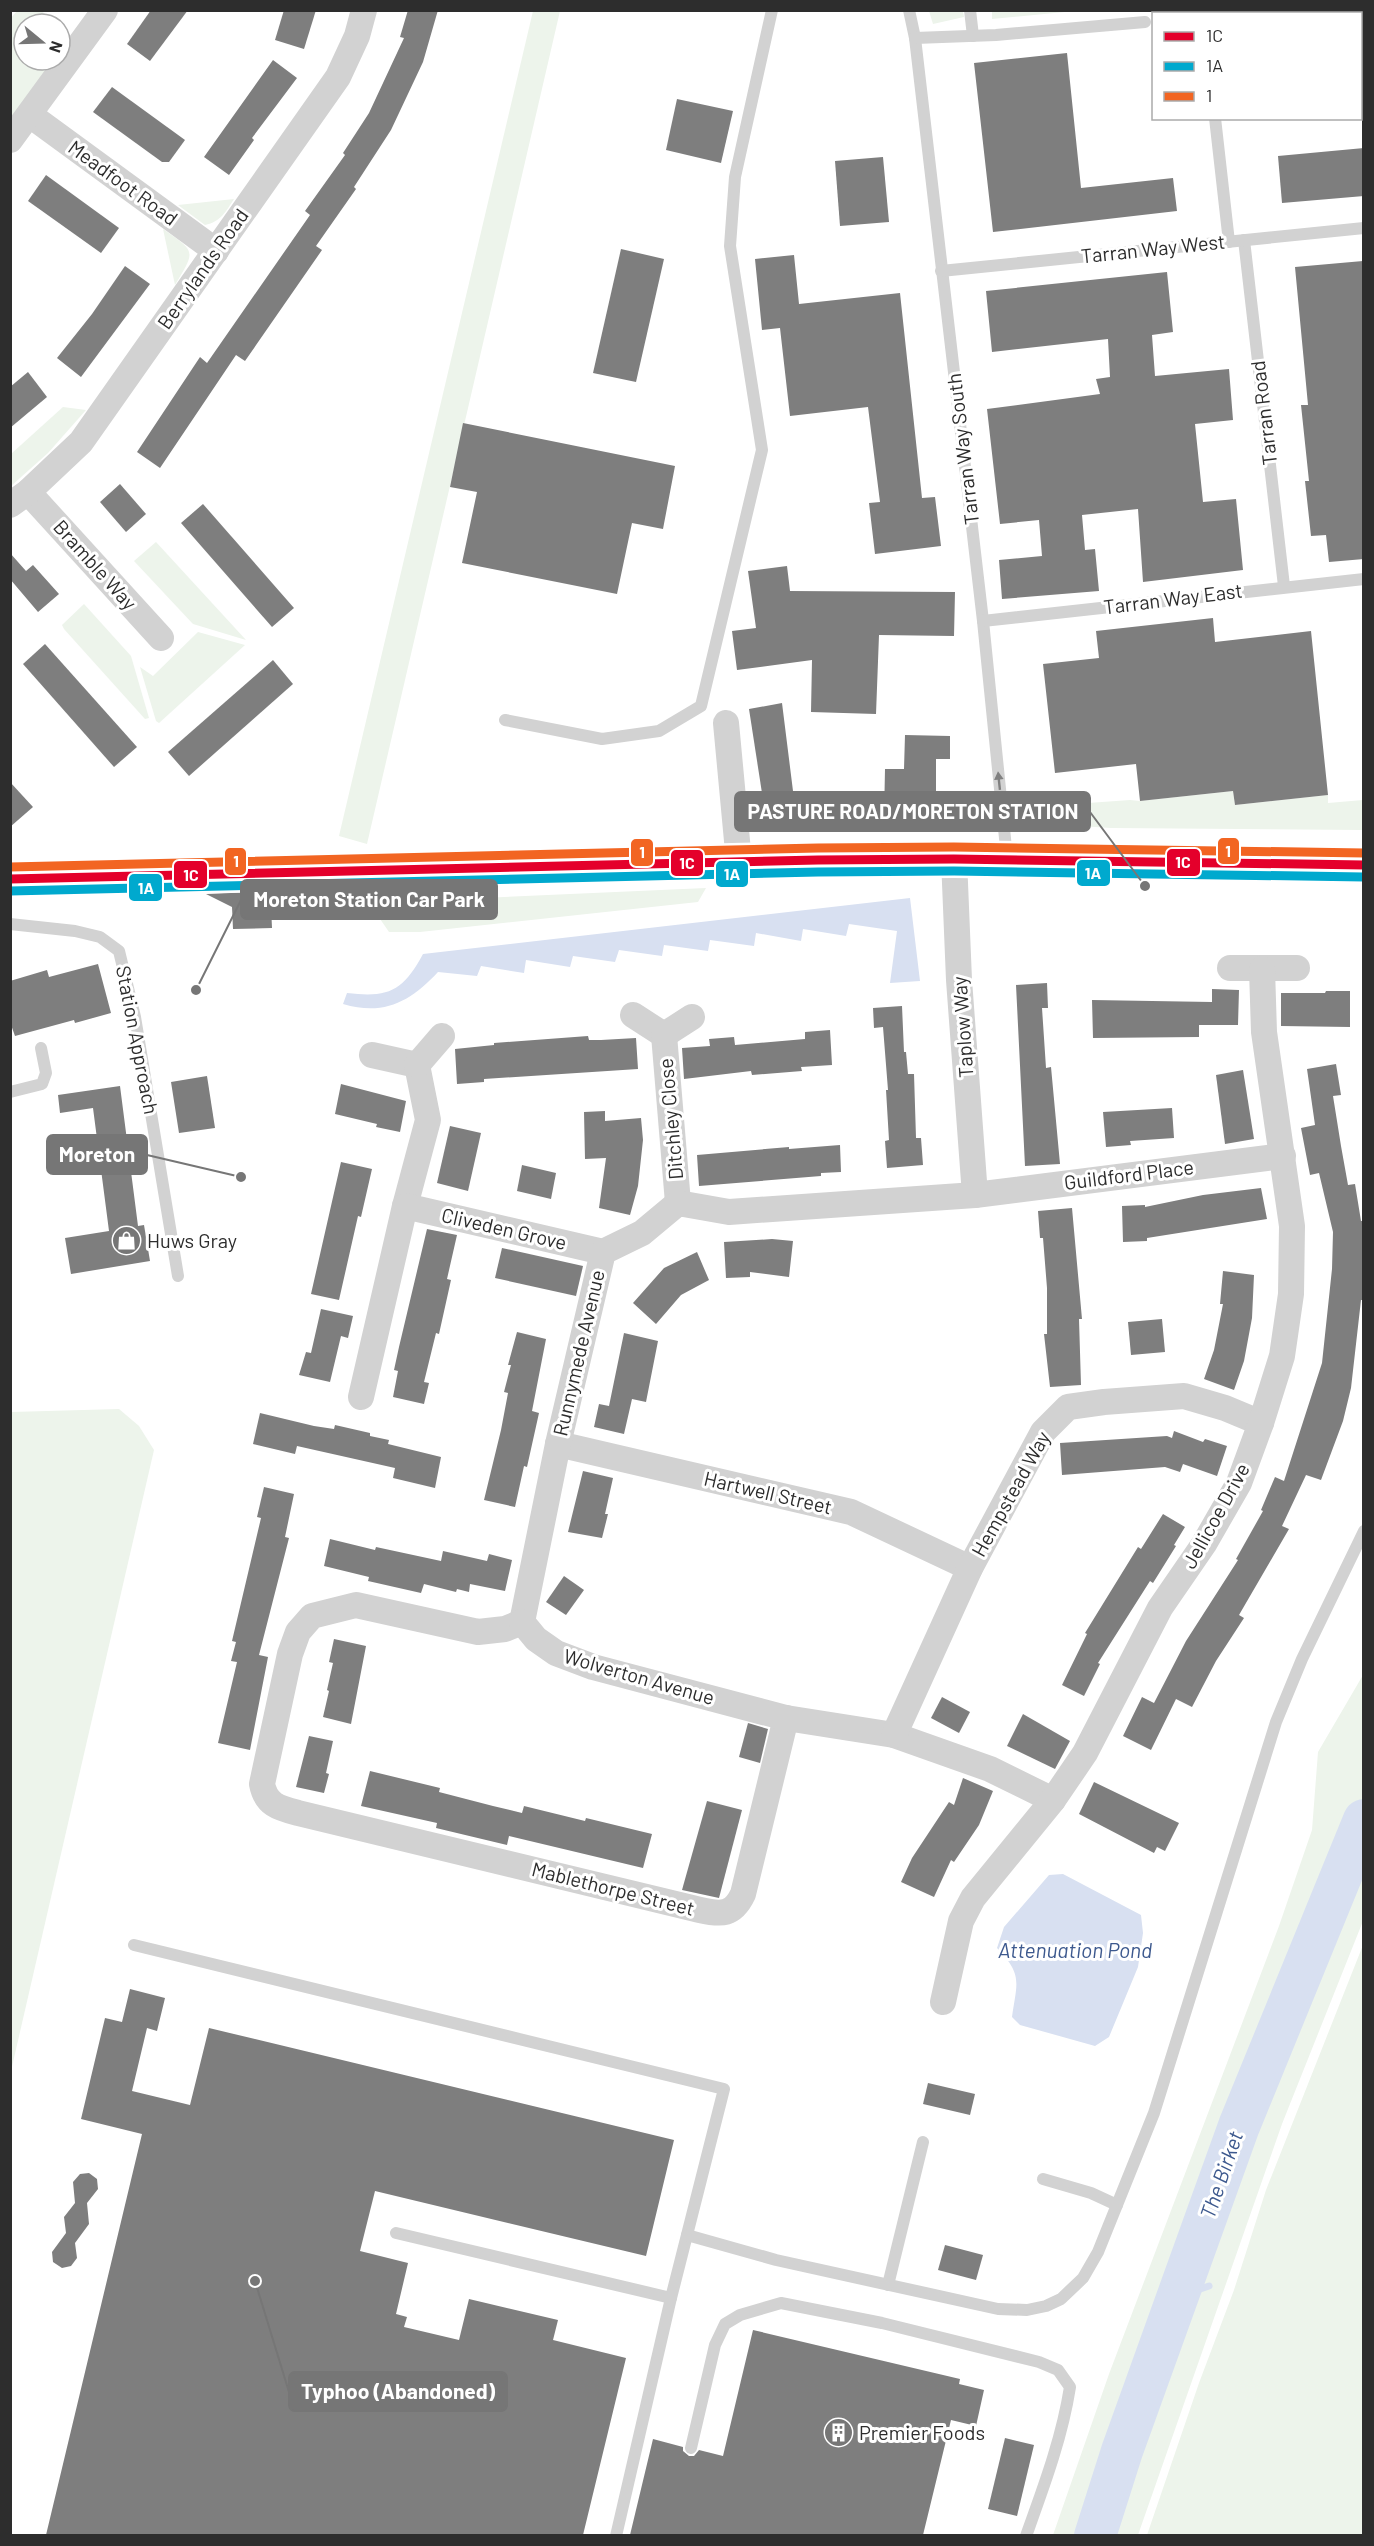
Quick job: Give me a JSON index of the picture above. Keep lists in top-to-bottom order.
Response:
{
  "streets": {
    "street": [
      "Meadfoot Road",
      "Berrylands Road",
      "Bramble Way",
      "Taplow Way",
      "Ditchley Close",
      "Guildford Place",
      "Cliveden Grove",
      "Runnymede Avenue",
      "Hartwell Street",
      "Hempstead Way",
      "Jellicoe Drive",
      "Wolverton Avenue",
      "Mablethorpe Street"
    ],
    "lane": [
      "Tarran Way West",
      "Tarran Road",
      "Tarran Way South",
      "Tarran Way East",
      "Station Approach"
    ]
  },
  "crossings": [
    ["Meadfoot Road", "Berrylands Road"],
    ["Tarran Way West", "Tarran Road"],
    ["Tarran Way West", "Tarran Way South"],
    ["Berrylands Road", "Bramble Way"],
    ["Tarran Road", "Tarran Way East"],
    ["Tarran Way South", "Tarran Way East"],
    ["Taplow Way", "Guildford Place"],
    ["Ditchley Close", "Runnymede Avenue"],
    ["Guildford Place", "Jellicoe Drive"],
    ["Cliveden Grove", "Runnymede Avenue"],
    ["Runnymede Avenue", "Hartwell Street"],
    ["Runnymede Avenue", "Wolverton Avenue"],
    ["Runnymede Avenue", "Mablethorpe Street"],
    ["Hartwell Street", "Hempstead Way"],
    ["Hempstead Way", "Jellicoe Drive"],
    ["Hempstead Way", "Wolverton Avenue"],
    ["Jellicoe Drive", "Wolverton Avenue"],
    ["Wolverton Avenue", "Mablethorpe Street"]
  ],
  "water": ["Attenuation Pond", "The Birket"],
  "places": {
    "other": [
      "PASTURE ROAD/MORETON STATION",
      "Moreton Station Car Park",
      "Moreton",
      "Typhoo (Abandoned)"
    ],
    "shop": ["Huws Gray"],
    "building": ["Premier Foods"]
  },
  "lines": ["transit line 1", "transit line 1C", "transit line 1A"],
  "legend": ["1C", "1A", "1"],
  "north": "right"
}
